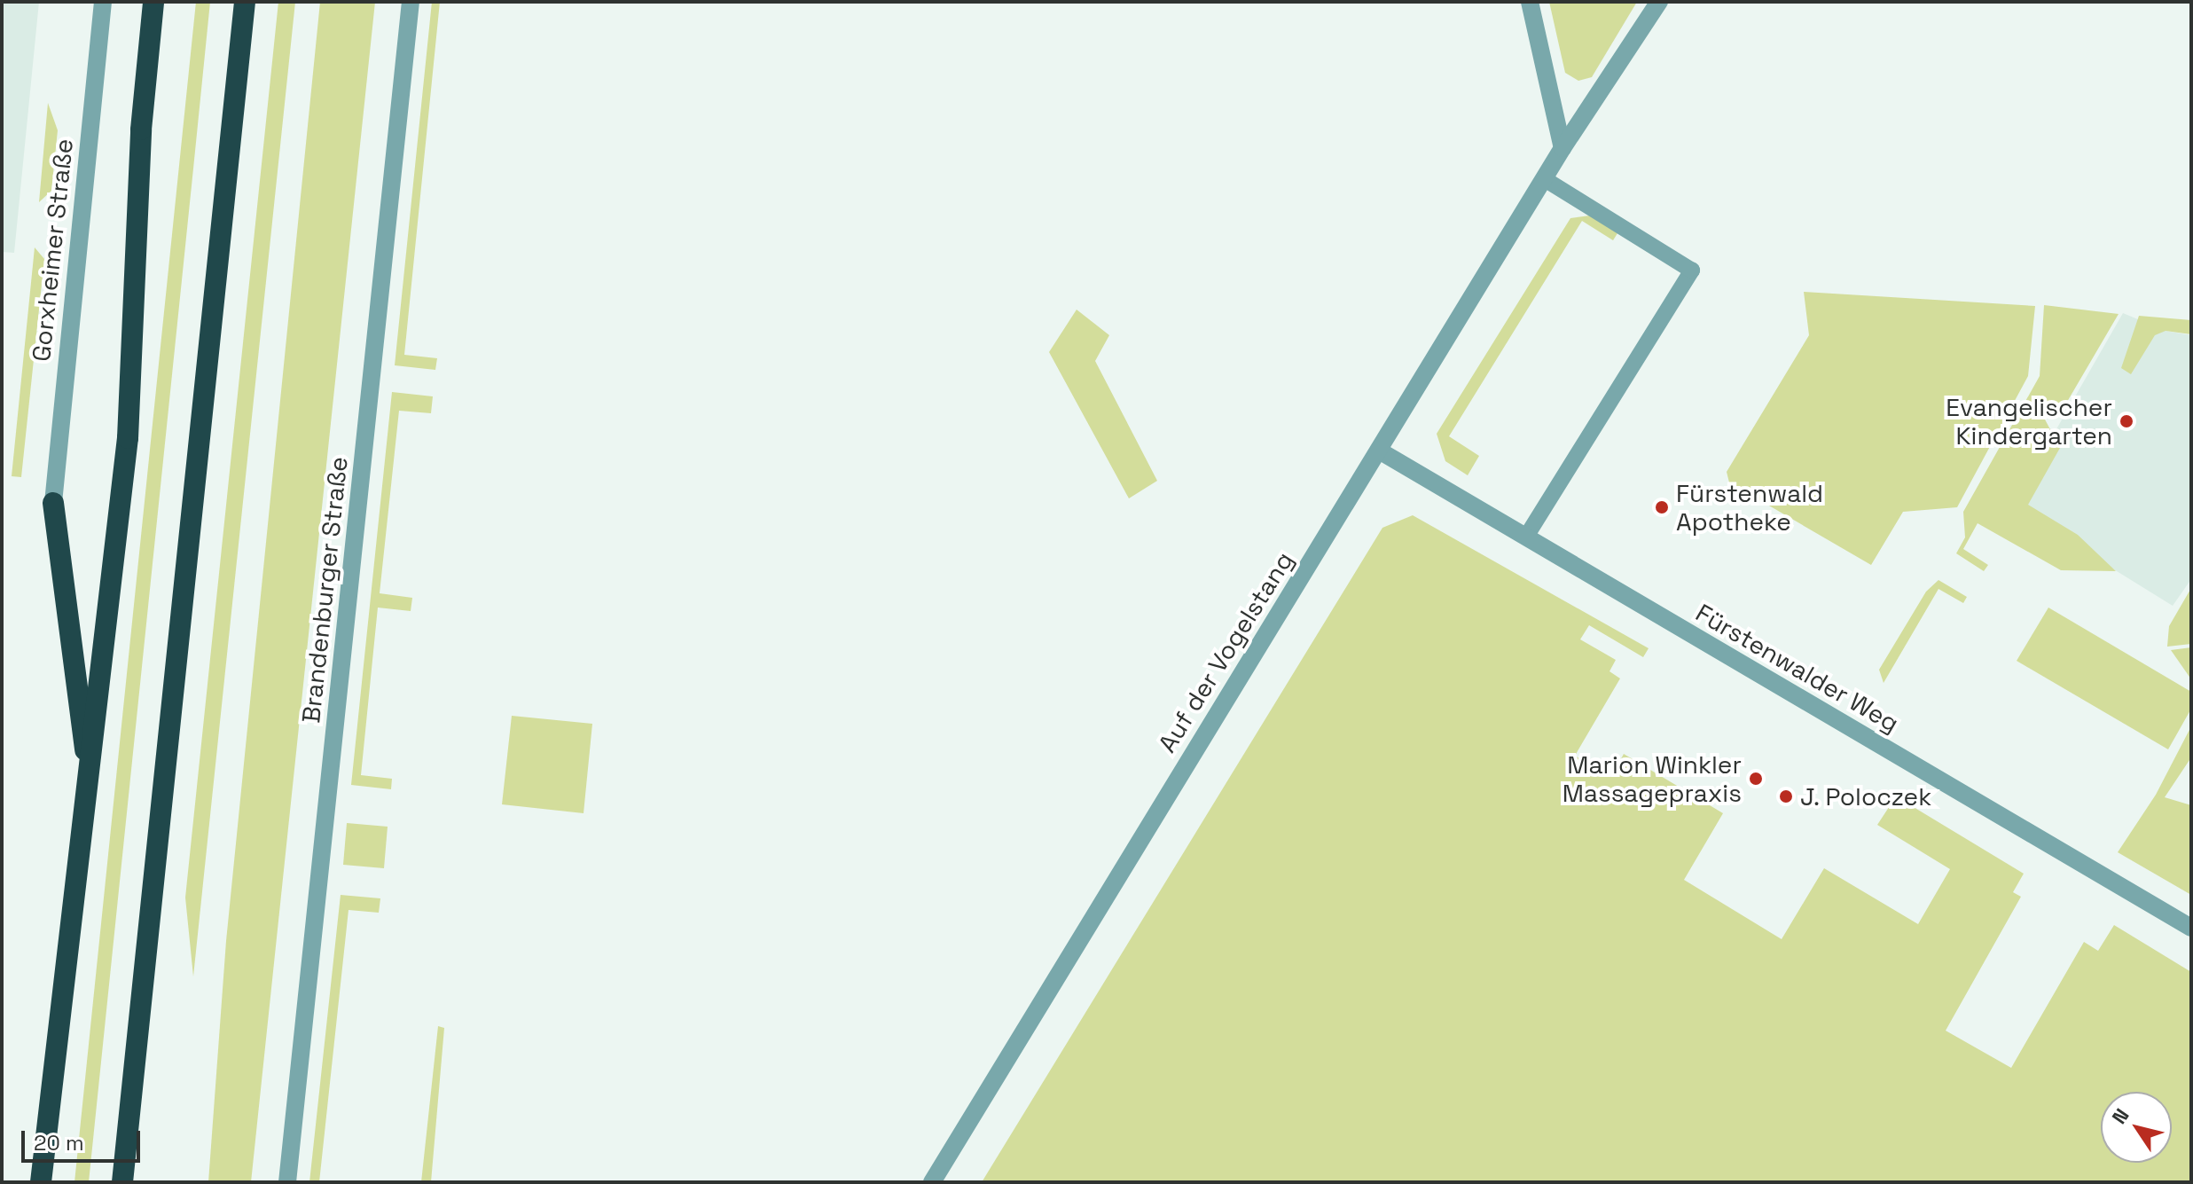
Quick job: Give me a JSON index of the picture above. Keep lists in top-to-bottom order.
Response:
{
  "streets": {
    "street": [
      "Gorxheimer Straße",
      "Brandenburger Straße",
      "Auf der Vogelstang",
      "Fürstenwalder Weg"
    ]
  },
  "crossings": [
    ["Auf der Vogelstang", "Fürstenwalder Weg"]
  ],
  "places": [
    "Evangelischer Kindergarten",
    "Fürstenwald Apotheke",
    "Marion Winkler Massagepraxis",
    "J. Poloczek"
  ],
  "scale_bar": "20 m",
  "north": "top left"
}
